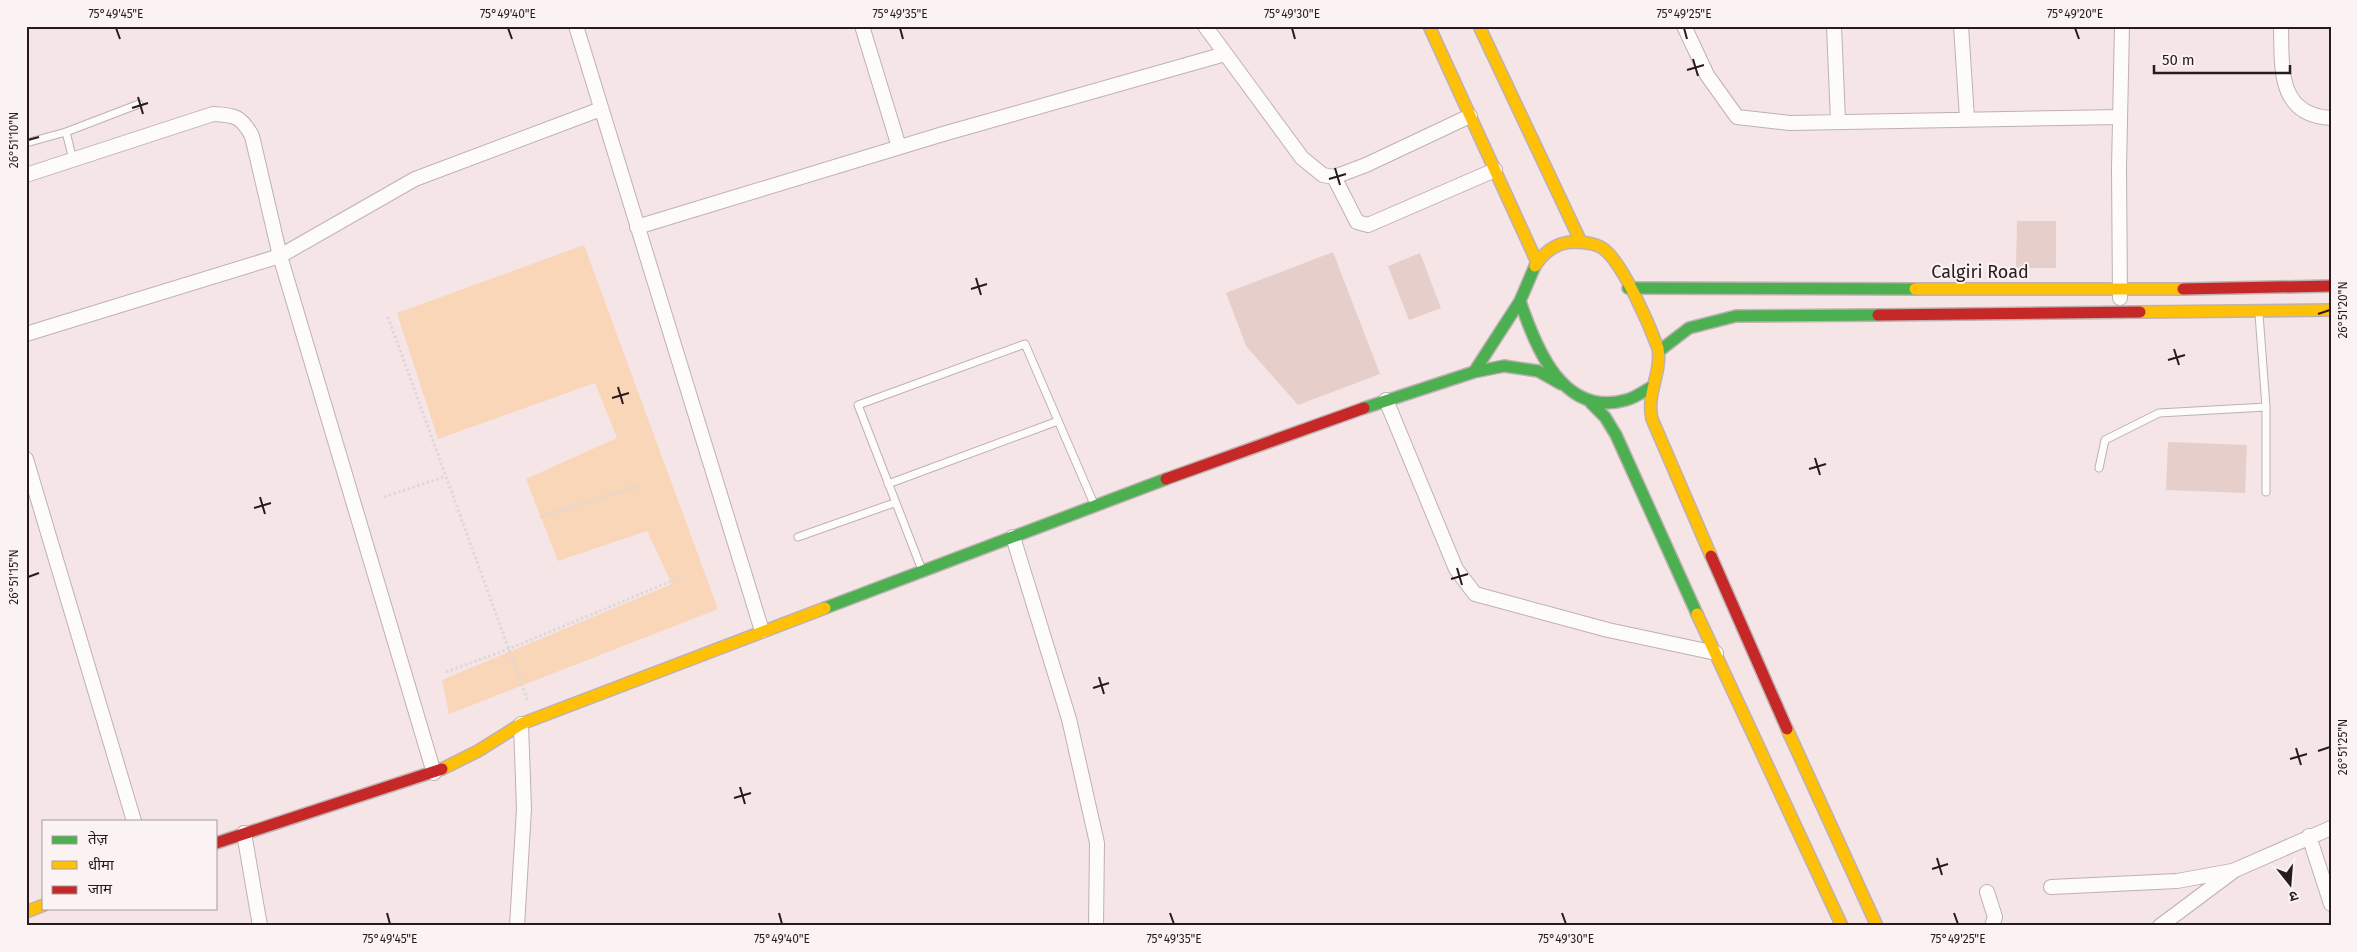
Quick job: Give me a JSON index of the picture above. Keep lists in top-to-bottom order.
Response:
{
  "streets": {
    "main road": ["Calgiri Road"]
  },
  "legend": ["तेज़", "धीमा", "जाम"],
  "scale_bar": "50 m",
  "north": "bottom",
  "coordinates": [
    "75°49'45\"E",
    "75°49'40\"E",
    "75°49'35\"E",
    "75°49'30\"E",
    "75°49'25\"E",
    "75°49'20\"E",
    "26°51'10\"N",
    "26°51'20\"N",
    "26°51'15\"N",
    "26°51'25\"N"
  ]
}
